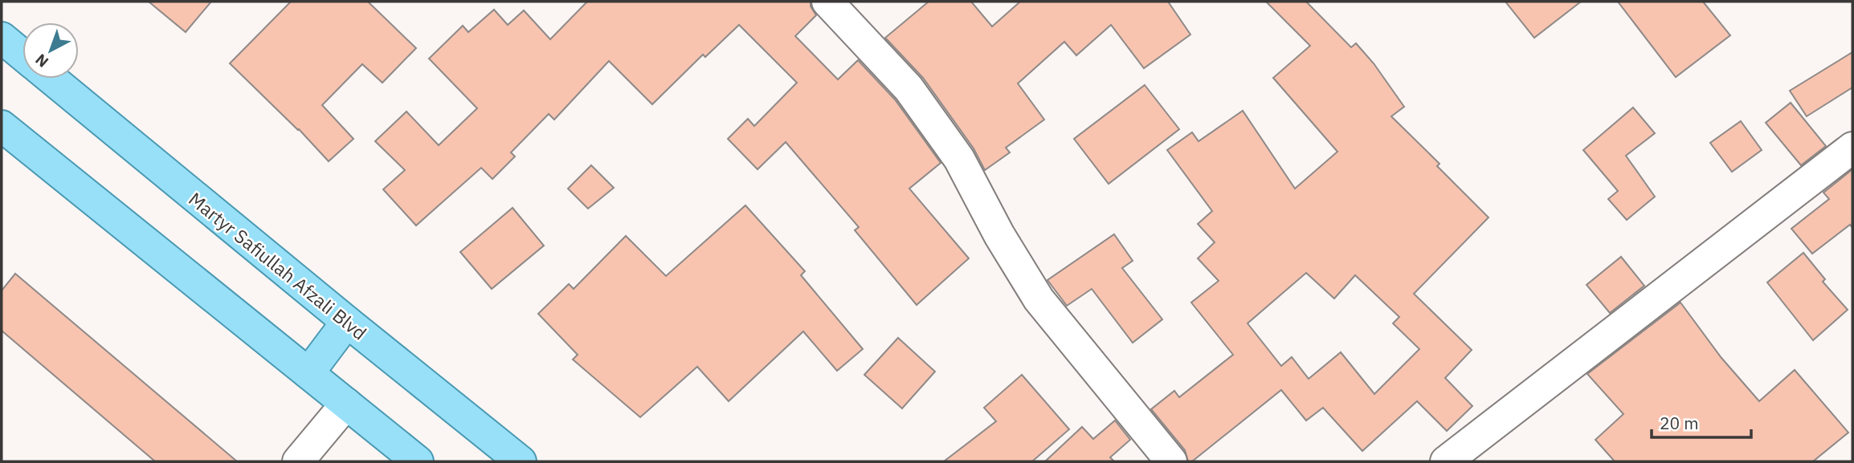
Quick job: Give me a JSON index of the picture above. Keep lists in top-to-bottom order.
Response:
{
  "streets": {
    "main road": ["Martyr Safiullah Afzali Blvd"]
  },
  "scale_bar": "20 m",
  "north": "bottom left"
}
